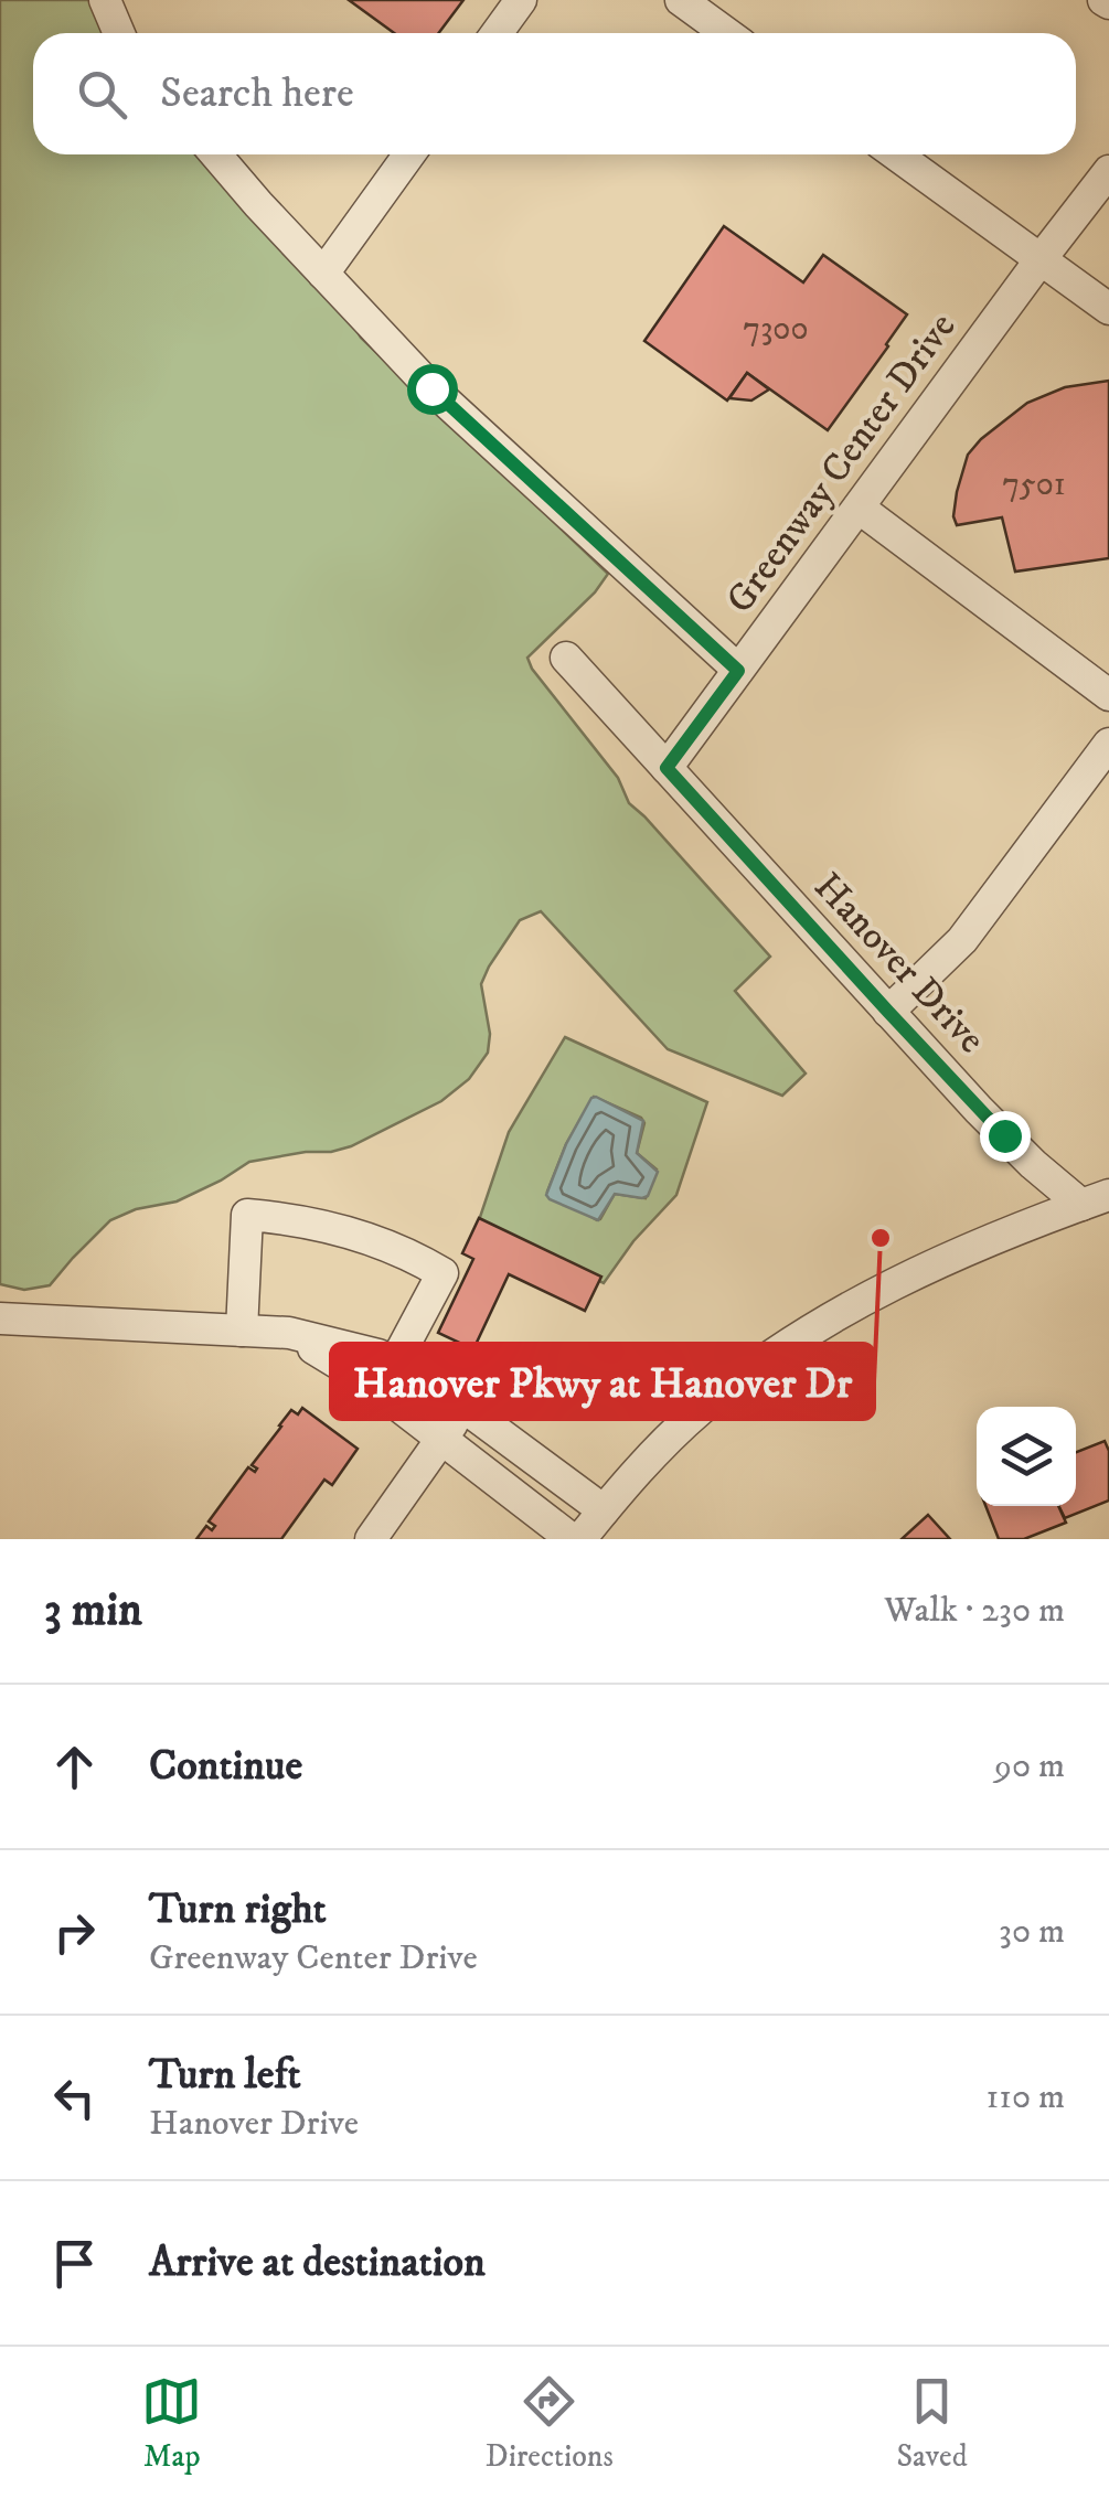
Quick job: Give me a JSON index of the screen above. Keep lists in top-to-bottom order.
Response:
{
  "streets": {
    "street": ["Greenway Center Drive", "Hanover Drive"]
  },
  "crossings": [
    ["Greenway Center Drive", "Hanover Drive"]
  ],
  "places": ["Hanover Pkwy at Hanover Dr"],
  "house_numbers": ["7300", "7501"],
  "page": {
    "search": "Search here",
    "heading": ["3 min", "Walk · 230 m"],
    "list": [
      ["Continue", "90 m"],
      ["Turn right", "Greenway Center Drive", "30 m"],
      ["Turn left", "Hanover Drive", "110 m"],
      "Arrive at destination"
    ],
    "nav": ["Map", "Directions", "Saved"]
  }
}
